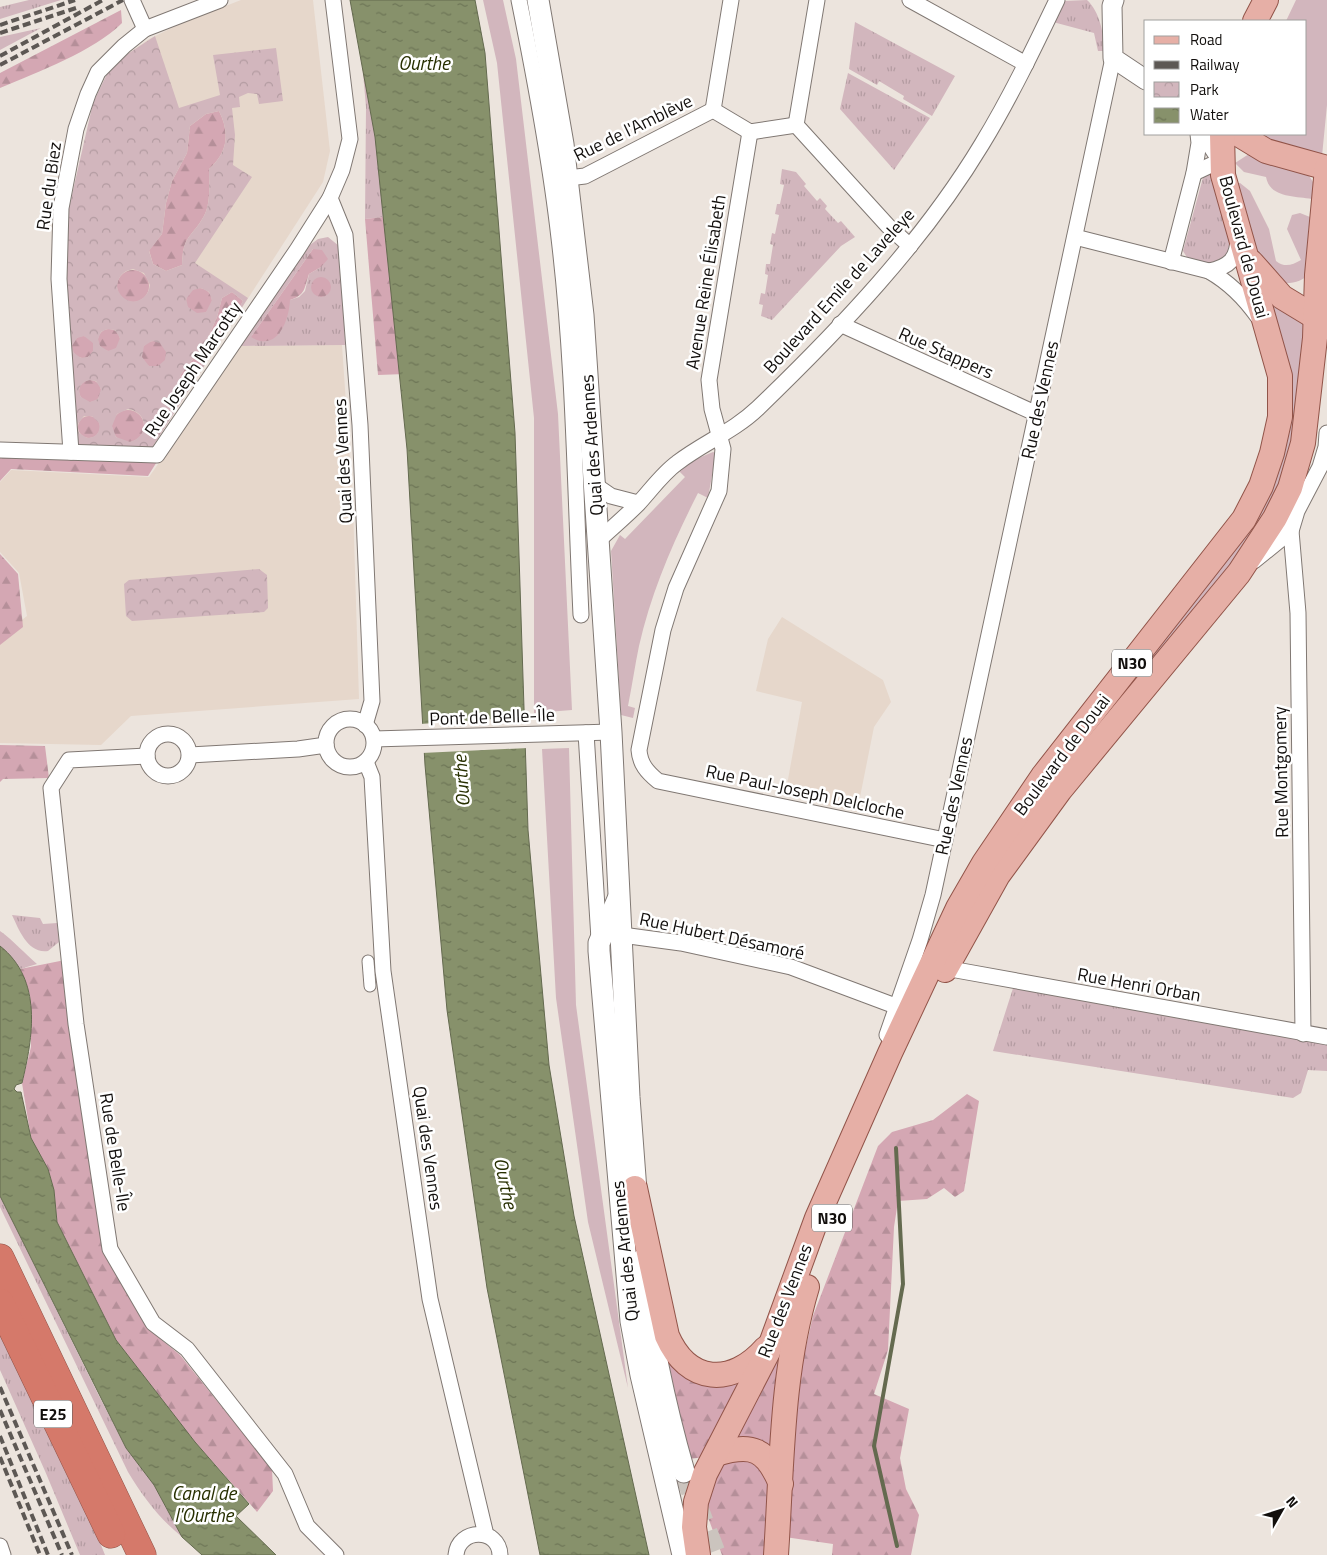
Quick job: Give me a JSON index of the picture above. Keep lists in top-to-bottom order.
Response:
{
  "streets": {
    "highway": ["E25"],
    "main road": [
      "Boulevard de Douai",
      "Rue des Vennes",
      "Quai des Ardennes",
      "N30"
    ],
    "street": [
      "Rue de l'Amblève",
      "Rue du Biez",
      "Avenue Reine Élisabeth",
      "Boulevard Emile de Laveleye",
      "Rue Stappers",
      "Rue Joseph Marcotty",
      "Quai des Vennes",
      "Pont de Belle-Île",
      "Rue Montgomery",
      "Rue Paul-Joseph Delcloche",
      "Rue Hubert Désamoré",
      "Rue Henri Orban",
      "Rue de Belle-Île"
    ]
  },
  "crossings": [
    ["Rue de l'Amblève", "Quai des Ardennes"],
    ["Rue du Biez", "Rue Joseph Marcotty"],
    ["Boulevard de Douai", "Rue des Vennes"],
    ["Boulevard de Douai", "Rue Montgomery"],
    ["Boulevard de Douai", "Rue Henri Orban"],
    ["Avenue Reine Élisabeth", "Boulevard Emile de Laveleye"],
    ["Avenue Reine Élisabeth", "Rue Paul-Joseph Delcloche"],
    ["Boulevard Emile de Laveleye", "Rue Stappers"],
    ["Boulevard Emile de Laveleye", "Quai des Ardennes"],
    ["Boulevard Emile de Laveleye", "Rue Paul-Joseph Delcloche"],
    ["Rue Stappers", "Rue des Vennes"],
    ["Rue Joseph Marcotty", "Quai des Vennes"],
    ["Rue des Vennes", "Rue Paul-Joseph Delcloche"],
    ["Rue des Vennes", "Rue Hubert Désamoré"],
    ["Rue des Vennes", "Rue Henri Orban"],
    ["Quai des Ardennes", "Pont de Belle-Île"],
    ["Quai des Ardennes", "Rue Hubert Désamoré"],
    ["Quai des Vennes", "Pont de Belle-Île"],
    ["Rue Montgomery", "Rue Henri Orban"]
  ],
  "water": ["Ourthe", "Canal de l'Ourthe"],
  "legend": [
    "Road",
    "Railway",
    "Park",
    "Water"
  ],
  "north": "top right"
}
